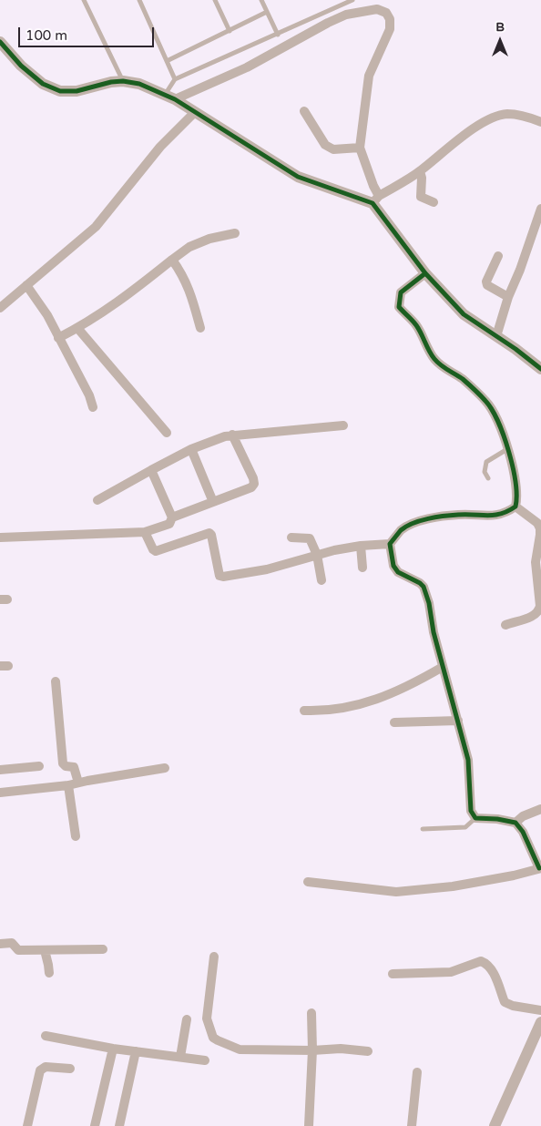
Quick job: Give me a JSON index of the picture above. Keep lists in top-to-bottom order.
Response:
{
  "scale_bar": "100 m",
  "north": "top"
}
